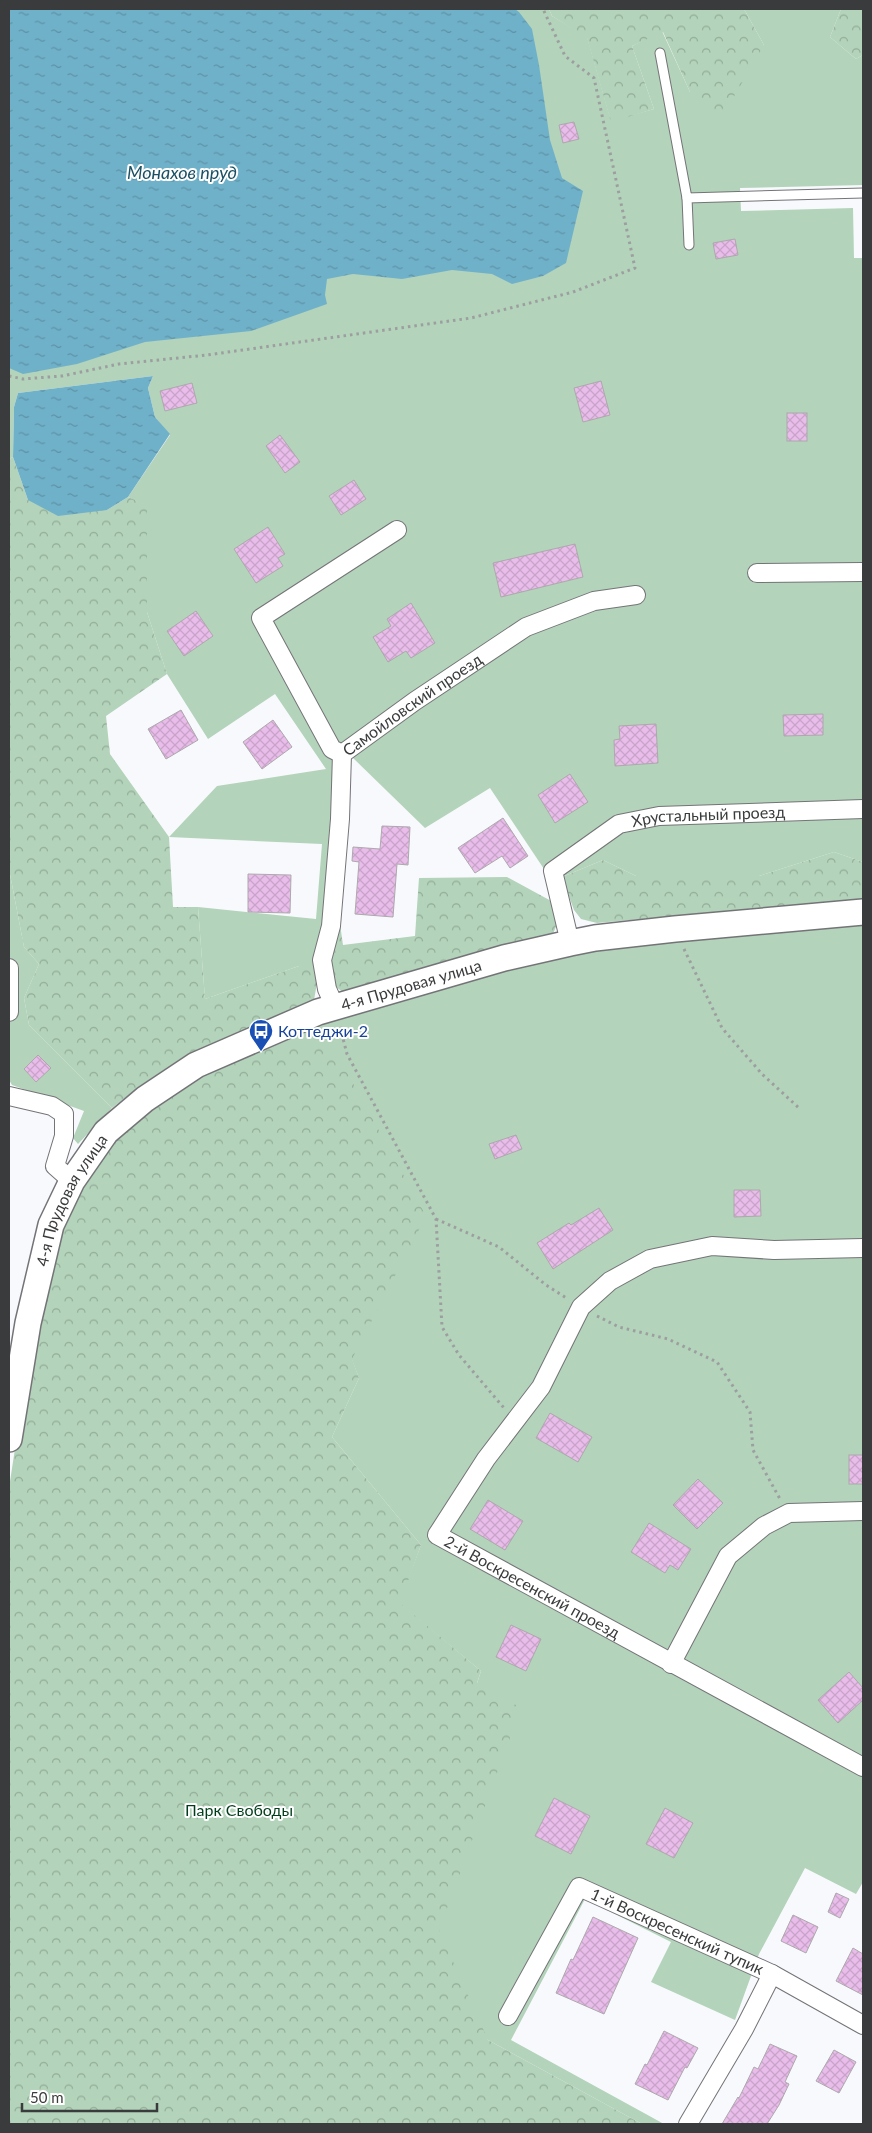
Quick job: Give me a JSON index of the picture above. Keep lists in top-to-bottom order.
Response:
{
  "streets": {
    "main road": ["4-я Прудовая улица"],
    "street": [
      "Самойловский проезд",
      "Хрустальный проезд",
      "2-й Воскресенский проезд",
      "1-й Воскресенский тупик"
    ]
  },
  "crossings": [
    ["Самойловский проезд", "4-я Прудовая улица"],
    ["Хрустальный проезд", "4-я Прудовая улица"]
  ],
  "water": ["Монахов пруд"],
  "parks": ["Парк Свободы"],
  "places": {
    "bus stop": ["Коттеджи-2"]
  },
  "scale_bar": "50 m"
}
